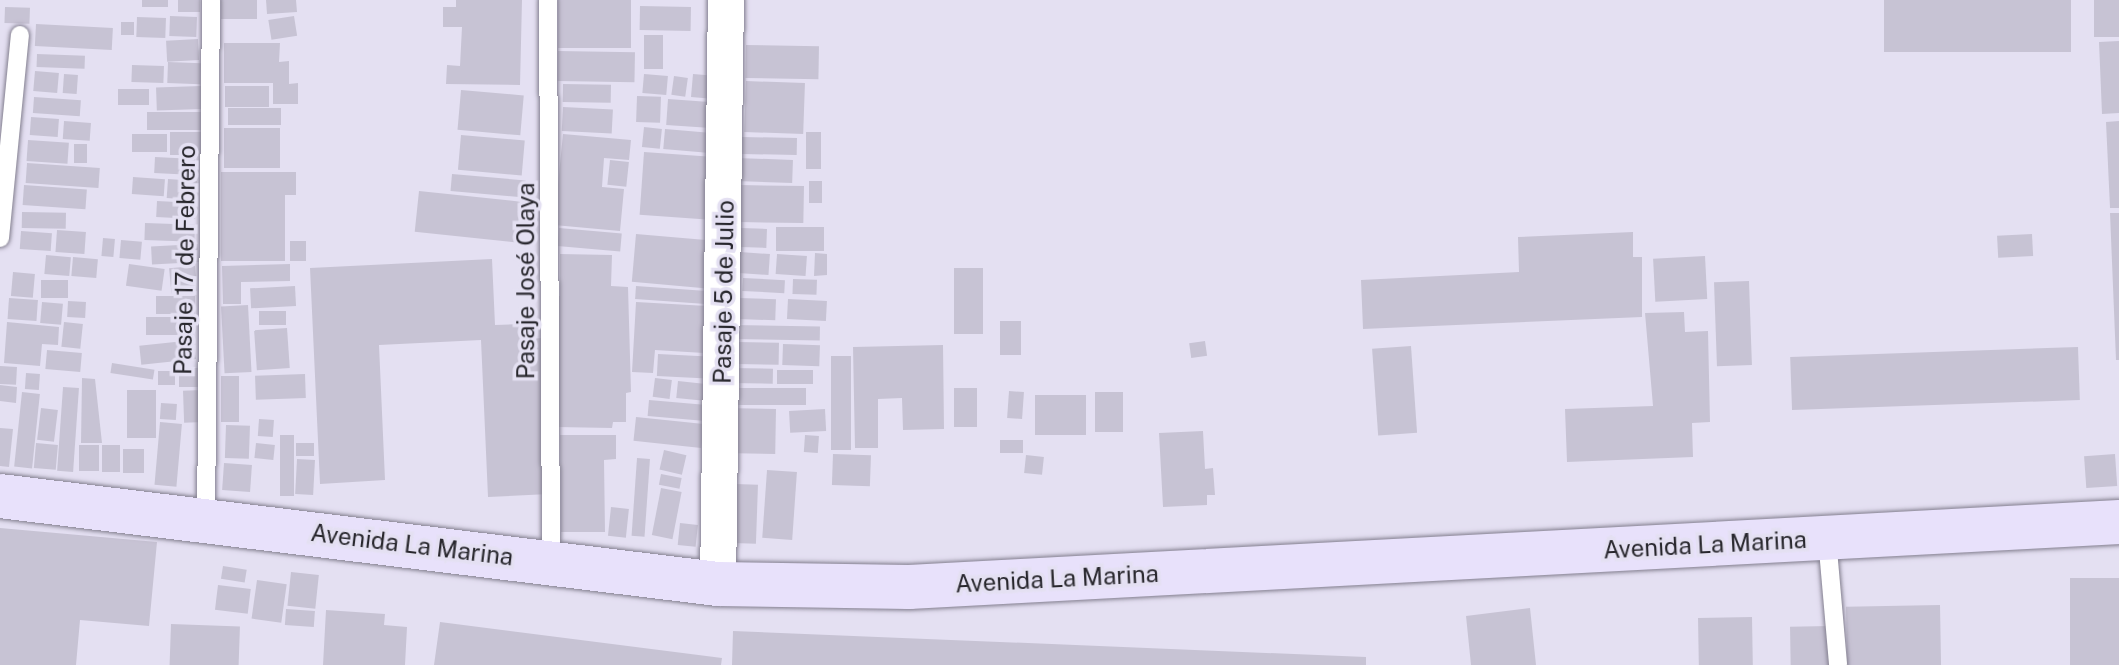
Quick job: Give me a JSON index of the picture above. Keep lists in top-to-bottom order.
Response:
{
  "streets": {
    "main road": ["Avenida La Marina"],
    "street": ["Pasaje 5 de Julio"],
    "lane": ["Pasaje 17 de Febrero", "Pasaje José Olaya"]
  },
  "crossings": [
    ["Pasaje 17 de Febrero", "Avenida La Marina"],
    ["Pasaje José Olaya", "Avenida La Marina"],
    ["Pasaje 5 de Julio", "Avenida La Marina"]
  ]
}
